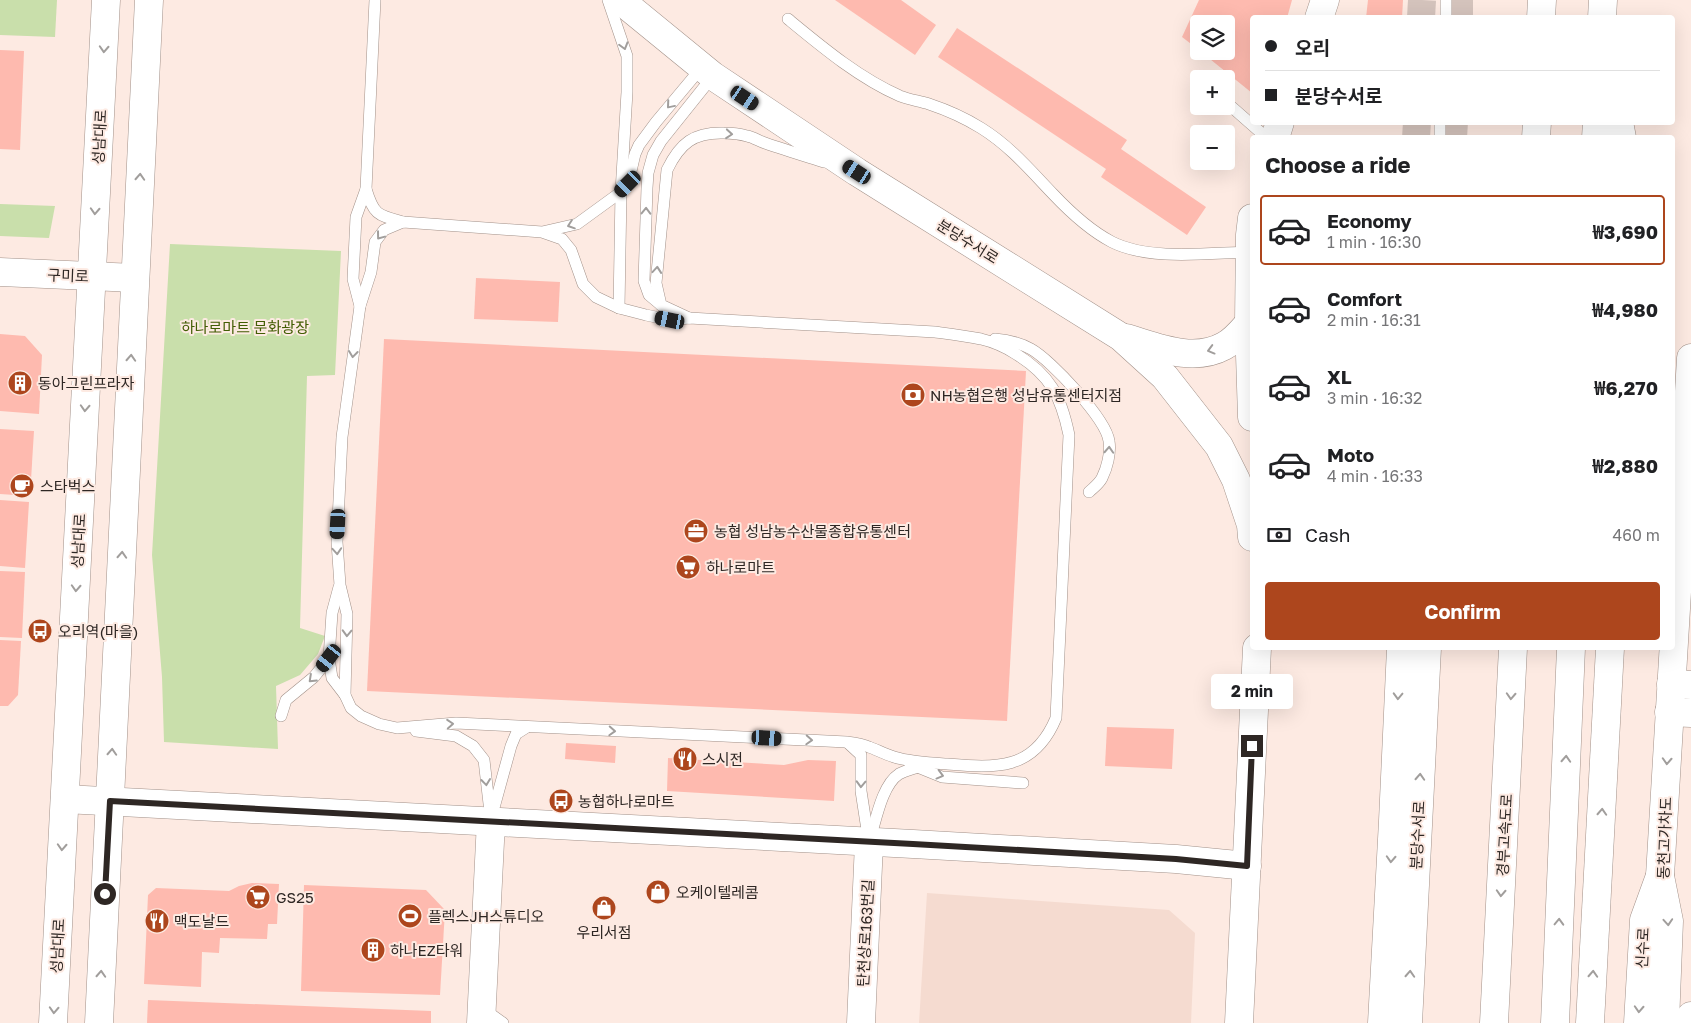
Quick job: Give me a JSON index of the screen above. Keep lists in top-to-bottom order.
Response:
{
  "streets": {
    "main road": [
      "성남대로",
      "분당수서로",
      "구미로",
      "경부고속도로",
      "동천고가차도",
      "탄천상로163번길",
      "신수로"
    ]
  },
  "crossings": [
    ["성남대로", "구미로"],
    ["동천고가차도", "신수로"]
  ],
  "parks": ["하나로마트 문화광장"],
  "places": {
    "building": ["동아그린프라자", "하나EZ타워"],
    "bank": ["NH농협은행 성남유통센터지점"],
    "cafe": ["스타벅스"],
    "office": ["농협 성남농수산물종합유통센터"],
    "supermarket": ["하나로마트", "GS25"],
    "bus stop": ["오리역(마을)", "농협하나로마트"],
    "restaurant": ["스시전", "맥도날드"],
    "shop": ["오케이텔레콤", "우리서점"],
    "sports": ["플렉스JH스튜디오"]
  },
  "page": {
    "map_buttons": ["+", "−"],
    "banner": ["오리", "분당수서로"],
    "heading": "Choose a ride",
    "list": [
      {
        "name": "Economy",
        "note": "1 min · 16:30",
        "value": "₩3,690"
      },
      {
        "name": "Comfort",
        "note": "2 min · 16:31",
        "value": "₩4,980"
      },
      {
        "name": "XL",
        "note": "3 min · 16:32",
        "value": "₩6,270"
      },
      {
        "name": "Moto",
        "note": "4 min · 16:33",
        "value": "₩2,880"
      }
    ],
    "pay": ["Cash", "460 m"],
    "buttons": "Confirm",
    "bubble": "2 min"
  }
}
